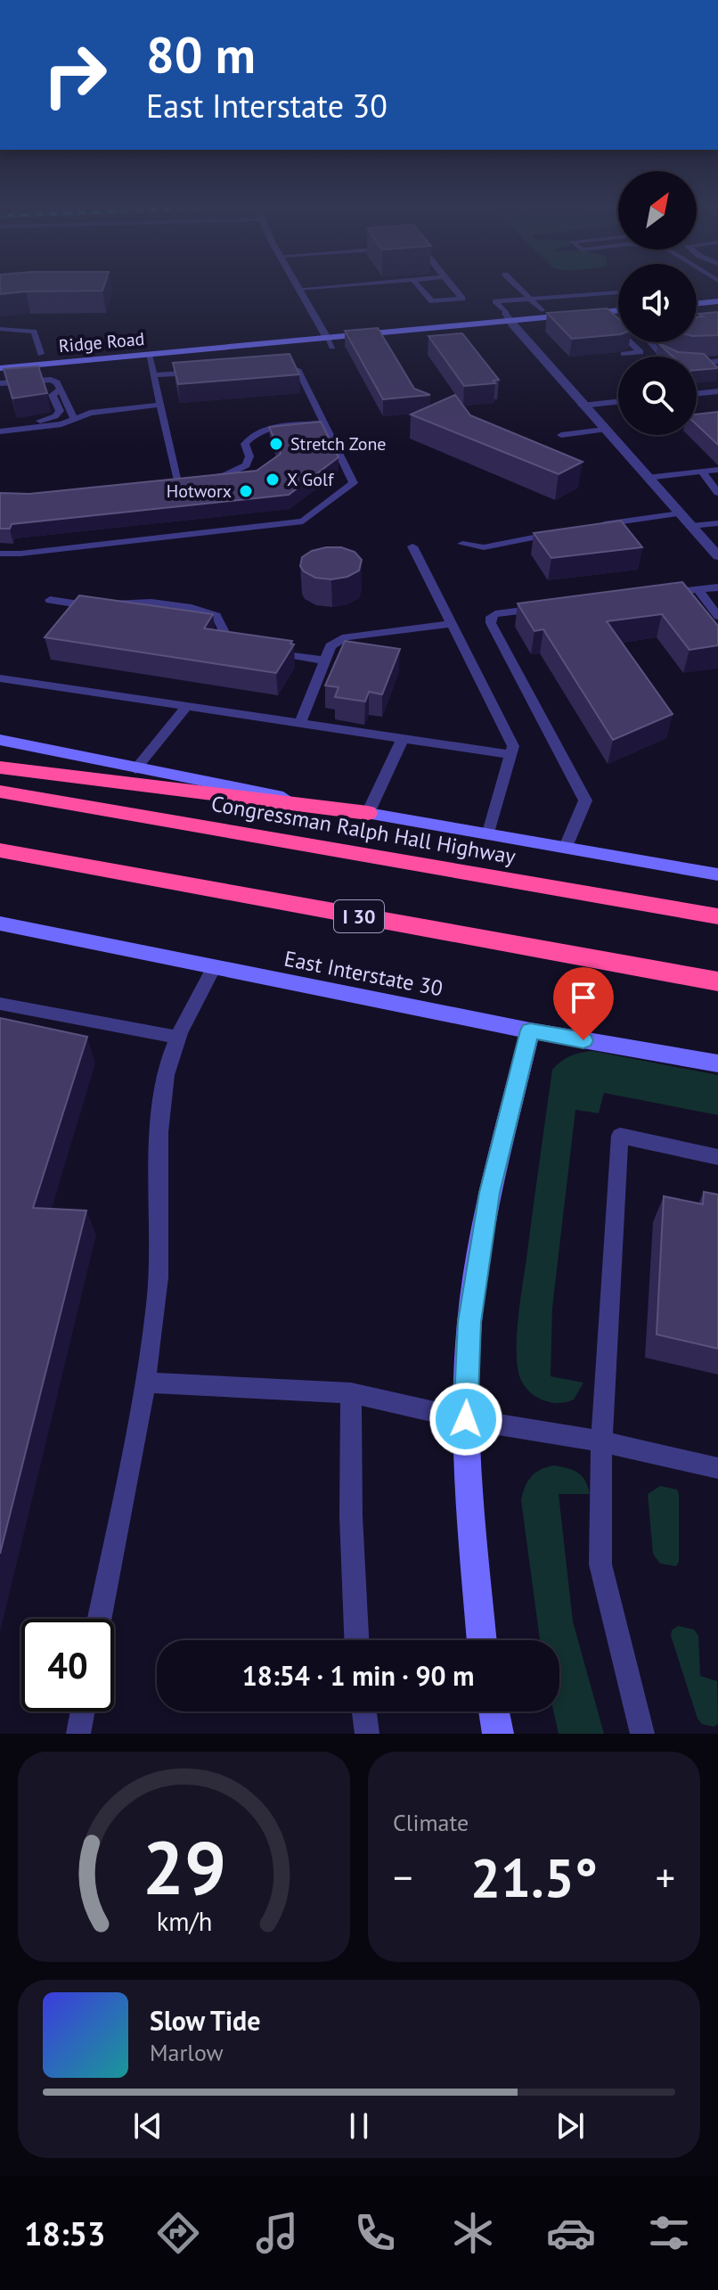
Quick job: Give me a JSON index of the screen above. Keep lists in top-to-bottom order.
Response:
{
  "streets": {
    "highway": ["Congressman Ralph Hall Highway", "I 30"],
    "main road": ["Ridge Road", "East Interstate 30"]
  },
  "places": ["Stretch Zone", "X Golf", "Hotworx"],
  "north": "top right",
  "page": {
    "turn": ["80 m", "East Interstate 30"],
    "limit": "40",
    "trip": "18:54 · 1 min · 90 m",
    "tile": "Climate",
    "heat": ["−", "21.5°", "+"],
    "song": ["Slow Tide", "Marlow"],
    "tabs": "18:53",
    "gauge": ["29", "km/h"]
  }
}
